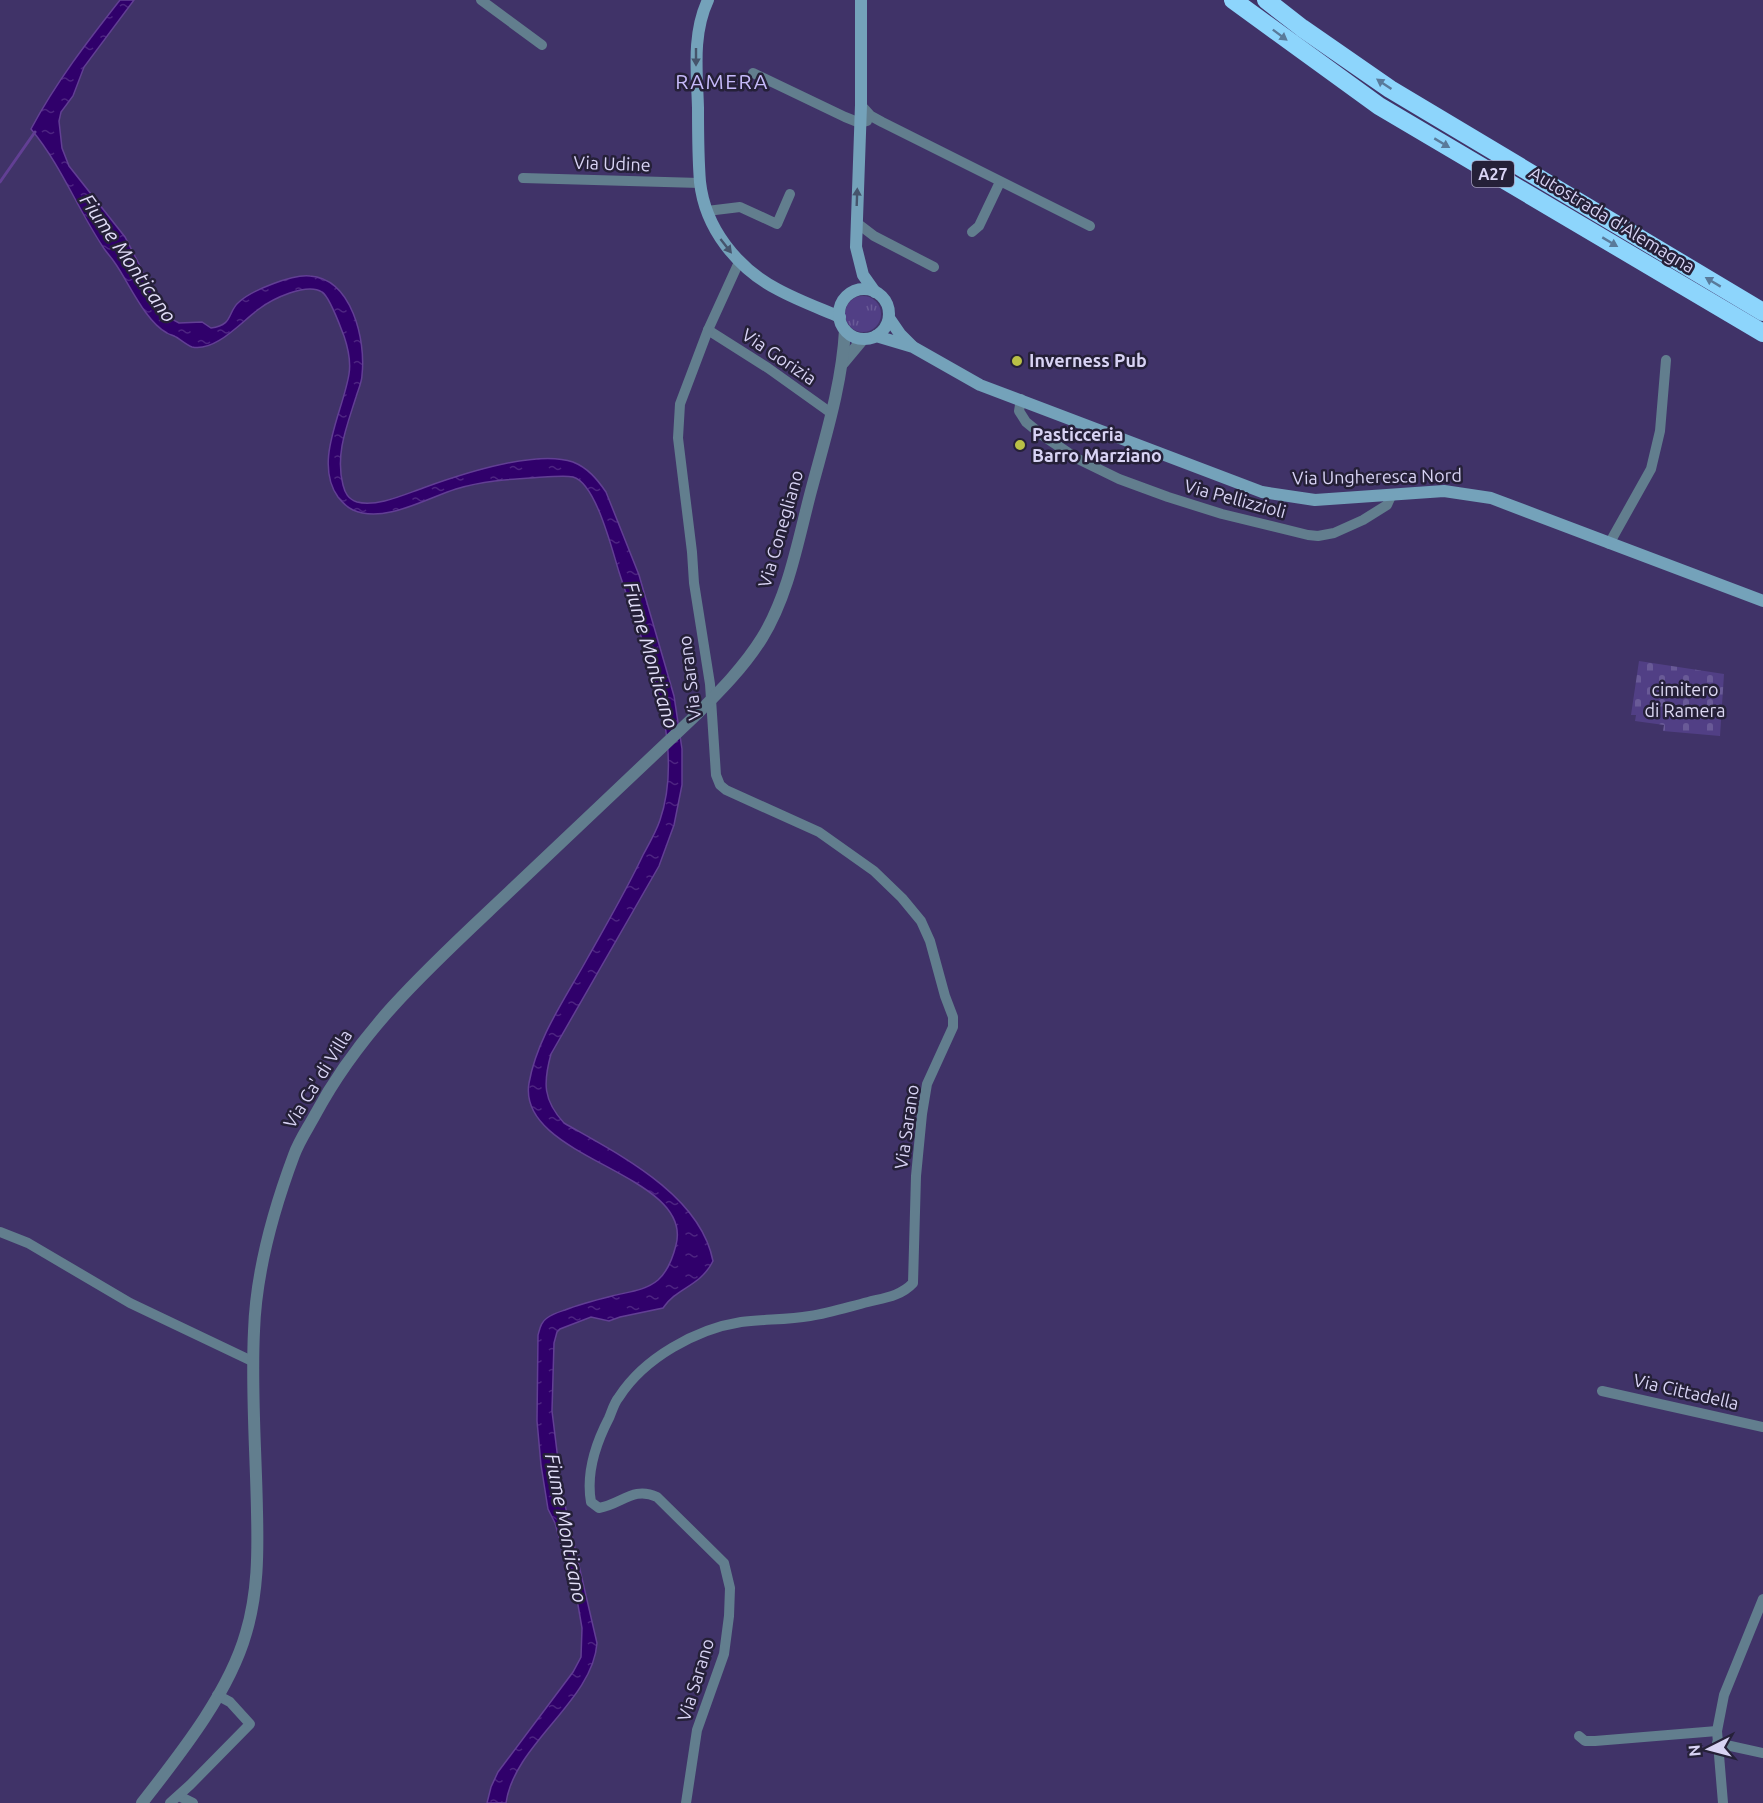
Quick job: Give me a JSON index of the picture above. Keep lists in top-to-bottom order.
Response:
{
  "streets": {
    "highway": ["A27", "Autostrada d'Alemagna"],
    "main road": ["Via Ungheresca Nord", "Via Conegliano"],
    "street": [
      "Via Udine",
      "Via Gorizia",
      "Via Pellizzioli",
      "Via Sarano",
      "Via Ca' di Villa",
      "Via Cittadella"
    ]
  },
  "crossings": [
    ["Via Gorizia", "Via Conegliano"],
    ["Via Gorizia", "Via Sarano"],
    ["Via Ungheresca Nord", "Via Pellizzioli"],
    ["Via Ungheresca Nord", "Via Conegliano"],
    ["Via Conegliano", "Via Ca' di Villa"]
  ],
  "districts": ["RAMERA"],
  "water": ["Fiume Monticano"],
  "parks": ["cimitero di Ramera"],
  "places": ["Inverness Pub", "Pasticceria Barro Marziano"],
  "north": "left"
}
